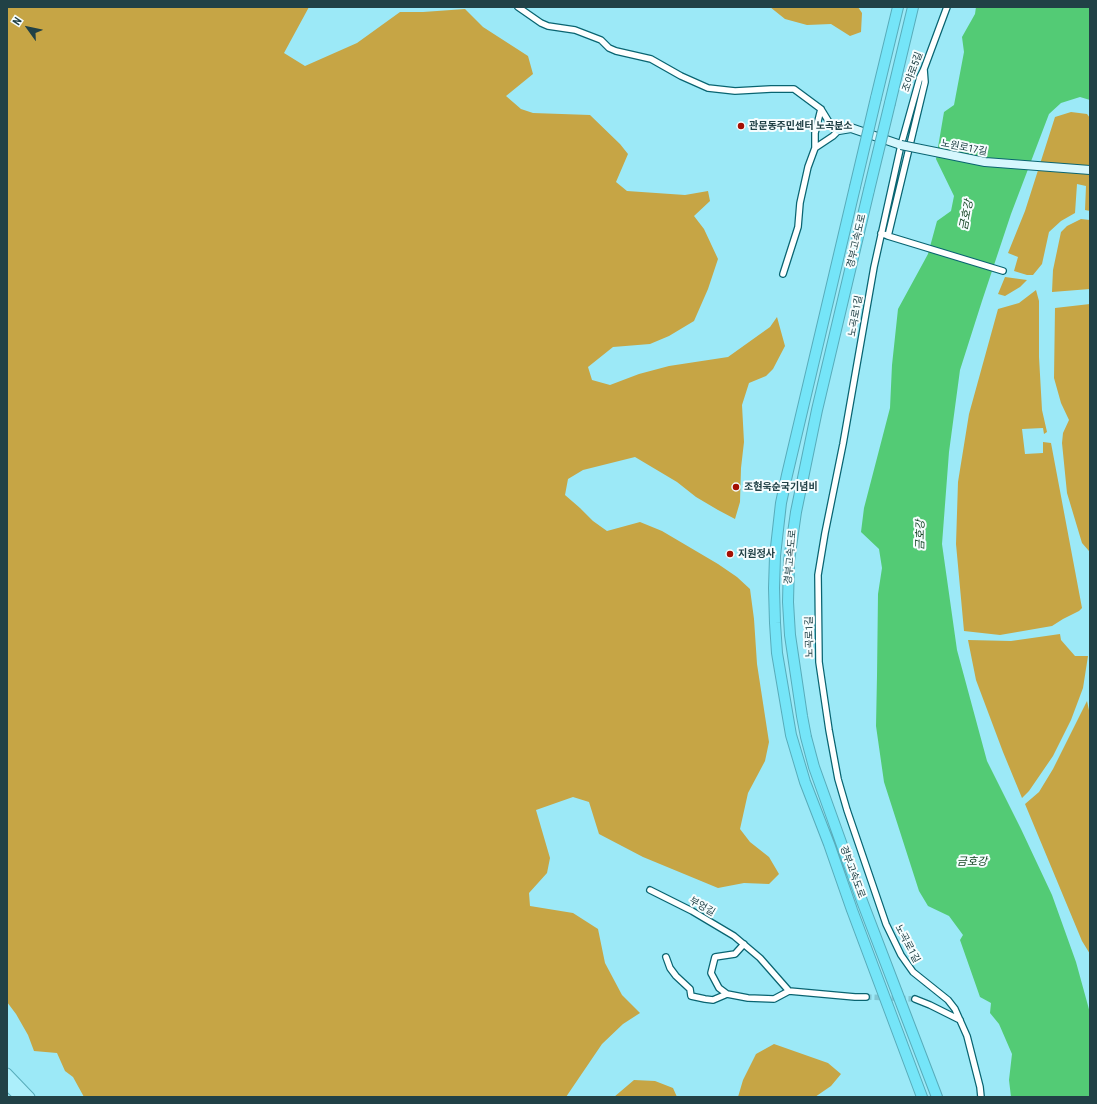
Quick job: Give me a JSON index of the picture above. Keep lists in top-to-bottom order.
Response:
{
  "streets": {
    "highway": ["경부고속도로"],
    "main road": ["노원로17길"],
    "street": ["조야로5길", "노곡로1길", "부엉길"]
  },
  "crossings": [
    ["조야로5길", "노원로17길"],
    ["조야로5길", "노곡로1길"],
    ["노원로17길", "노곡로1길"]
  ],
  "water": ["금호강"],
  "places": ["관문동주민센터 노곡분소", "조현욱순국기념비", "지원정사"],
  "north": "top left"
}
